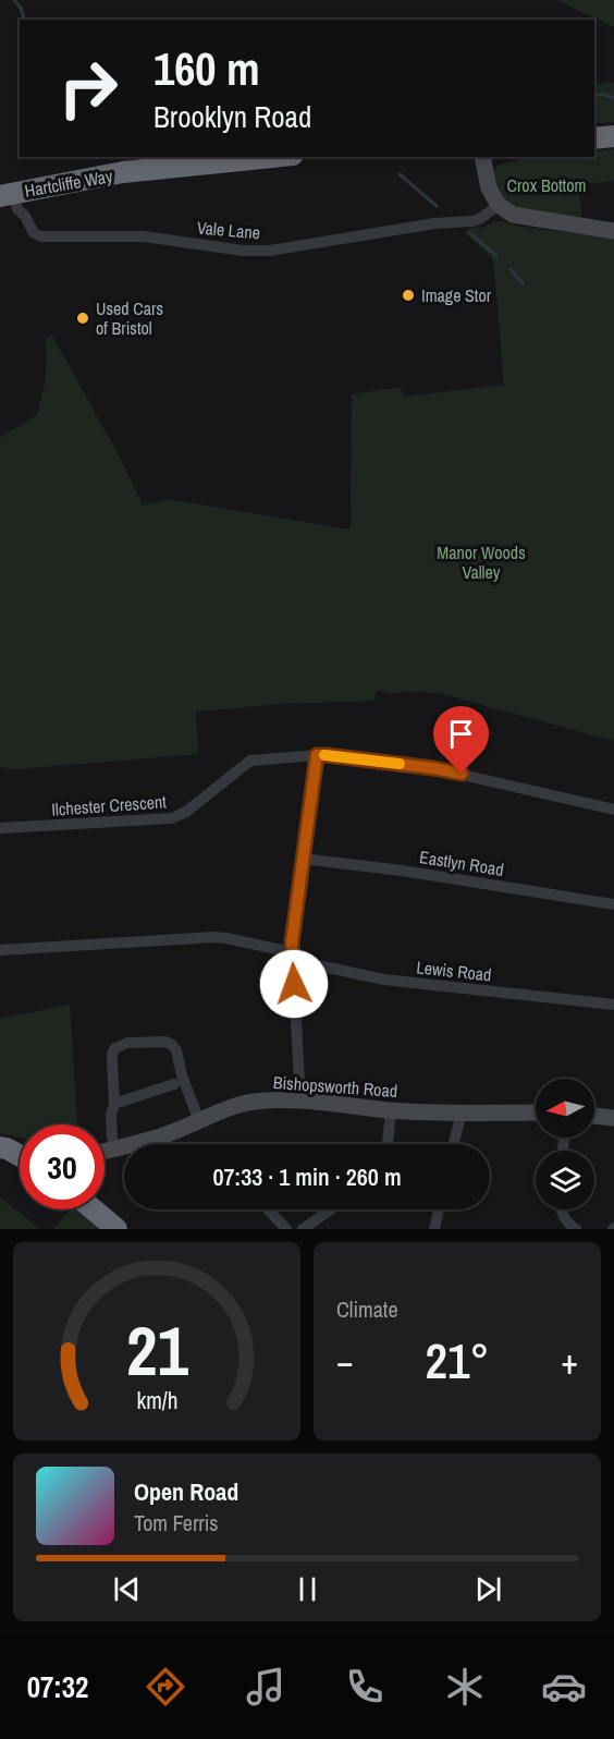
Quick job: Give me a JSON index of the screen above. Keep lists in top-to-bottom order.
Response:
{
  "streets": {
    "highway": ["Hartcliffe Way"],
    "street": [
      "Vale Lane",
      "Ilchester Crescent",
      "Eastlyn Road",
      "Lewis Road",
      "Bishopsworth Road"
    ]
  },
  "crossings": [
    ["Hartcliffe Way", "Vale Lane"]
  ],
  "parks": ["Crox Bottom", "Manor Woods Valley"],
  "places": ["Image Stor", "Used Cars of Bristol"],
  "north": "left",
  "page": {
    "turn": ["160 m", "Brooklyn Road"],
    "limit": "30",
    "trip": "07:33 · 1 min · 260 m",
    "tile": "Climate",
    "heat": ["−", "21°", "+"],
    "song": ["Open Road", "Tom Ferris"],
    "tabs": "07:32",
    "gauge": ["21", "km/h"]
  }
}
